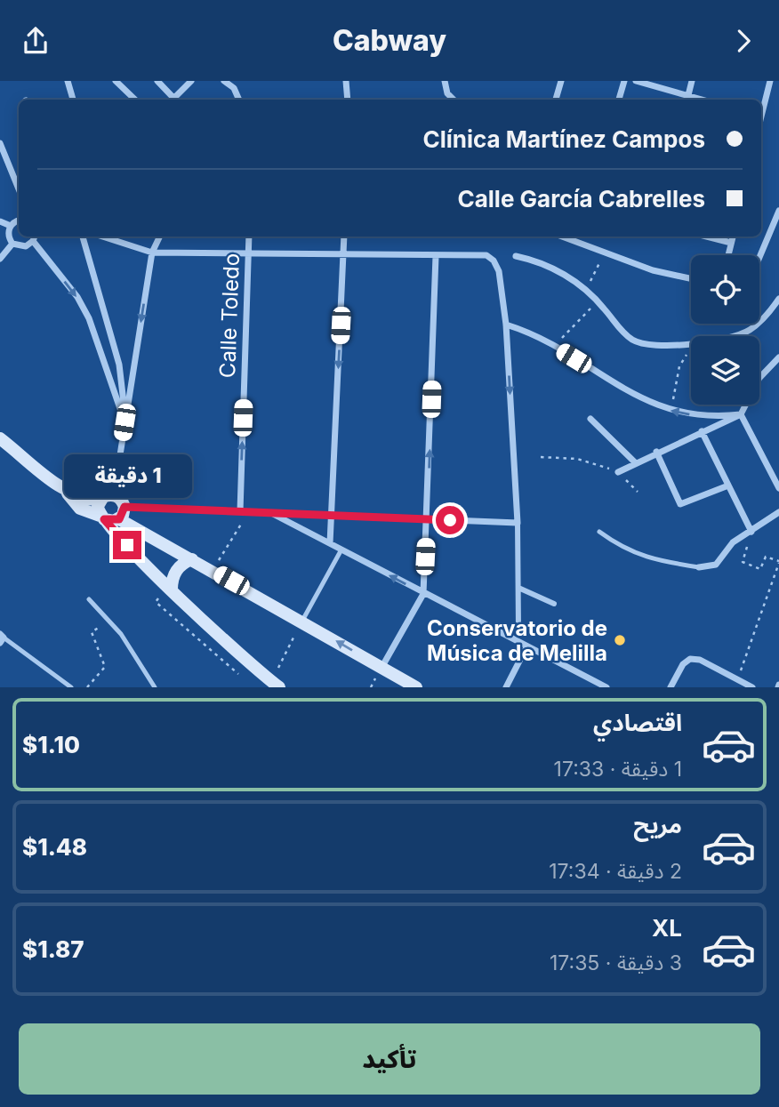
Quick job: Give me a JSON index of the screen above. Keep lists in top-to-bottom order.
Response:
{
  "streets": {
    "street": ["Calle Toledo"]
  },
  "one_way": ["Calle Toledo"],
  "places": ["Conservatorio de Música de Melilla"],
  "page": {
    "header": "Cabway",
    "banner": ["Clínica Martínez Campos", "Calle García Cabrelles"],
    "bubble": "1 دقيقة",
    "list": [
      {
        "name": "اقتصادي",
        "note": "1 دقيقة · 17:33",
        "value": "$1.10"
      },
      {
        "name": "مريح",
        "note": "2 دقيقة · 17:34",
        "value": "$1.48"
      },
      {
        "name": "XL",
        "note": "3 دقيقة · 17:35",
        "value": "$1.87"
      }
    ],
    "buttons": "تأكيد"
  }
}
